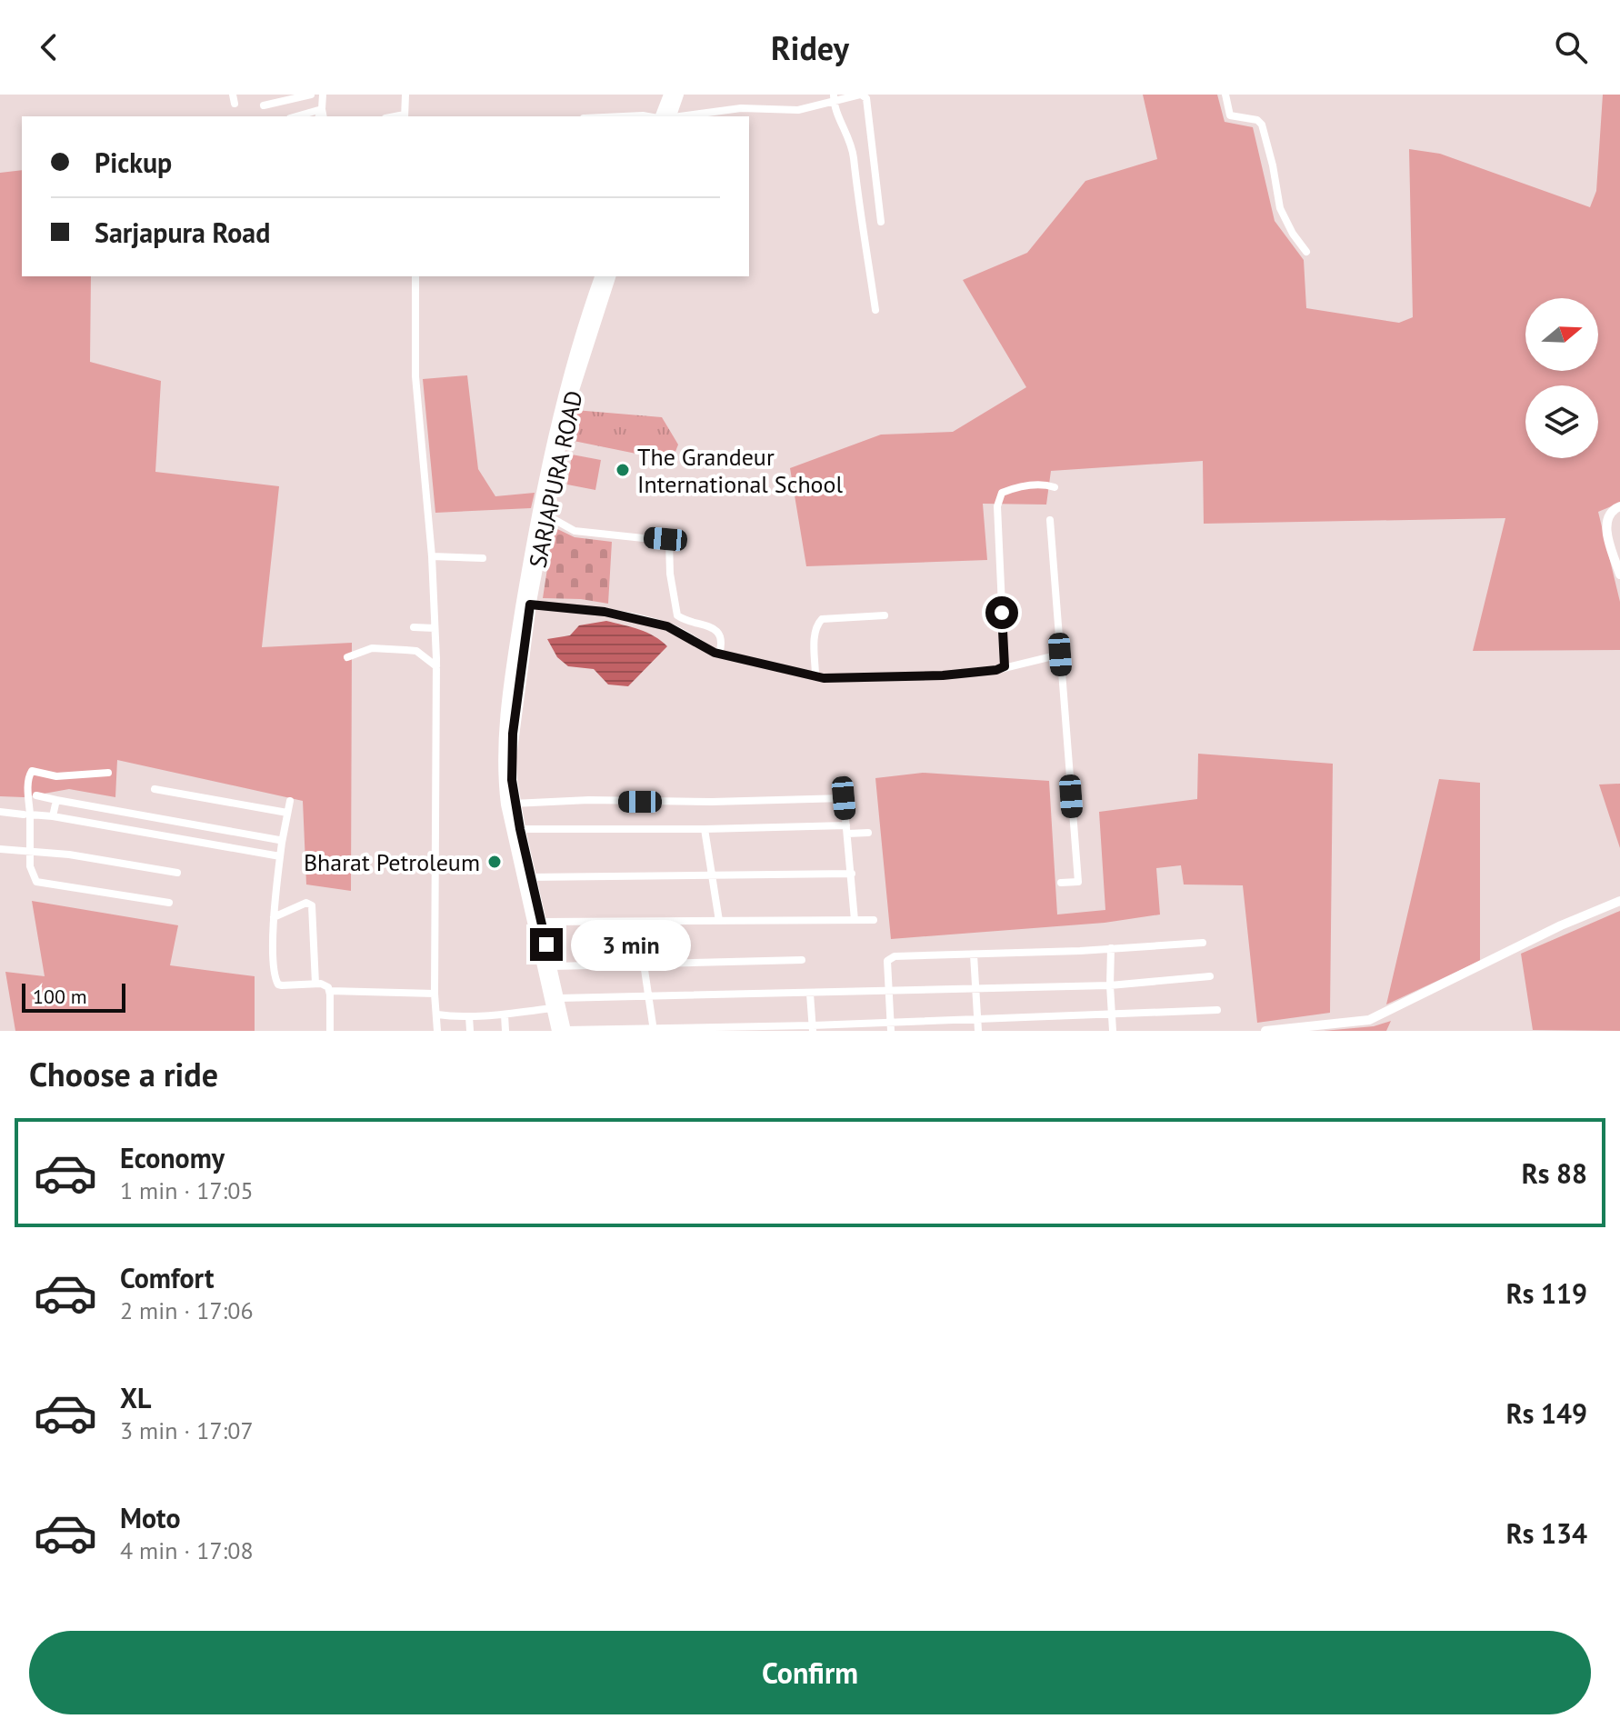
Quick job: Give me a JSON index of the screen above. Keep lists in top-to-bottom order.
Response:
{
  "streets": {
    "main road": ["SARJAPURA ROAD"]
  },
  "places": ["The Grandeur International School", "Bharat Petroleum"],
  "scale_bar": "100 m",
  "north": "right",
  "page": {
    "header": "Ridey",
    "banner": ["Pickup", "Sarjapura Road"],
    "bubble": "3 min",
    "scale": "100 m",
    "heading": "Choose a ride",
    "list": [
      {
        "name": "Economy",
        "note": "1 min · 17:05",
        "value": "Rs 88"
      },
      {
        "name": "Comfort",
        "note": "2 min · 17:06",
        "value": "Rs 119"
      },
      {
        "name": "XL",
        "note": "3 min · 17:07",
        "value": "Rs 149"
      },
      {
        "name": "Moto",
        "note": "4 min · 17:08",
        "value": "Rs 134"
      }
    ],
    "buttons": "Confirm"
  }
}
